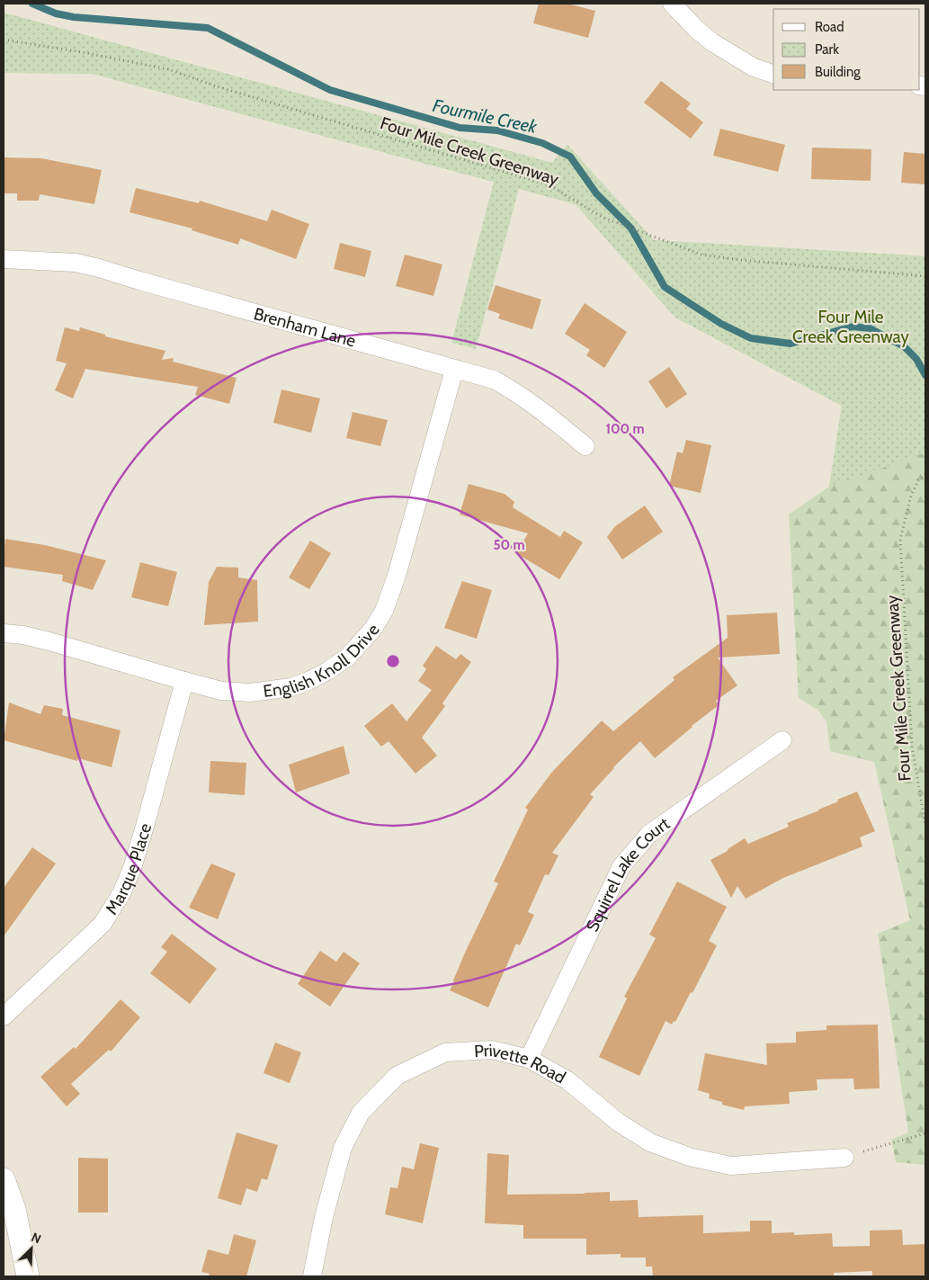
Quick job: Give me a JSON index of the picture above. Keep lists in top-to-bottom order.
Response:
{
  "streets": {
    "street": [
      "Brenham Lane",
      "English Knoll Drive",
      "Marque Place",
      "Squirrel Lake Court",
      "Privette Road"
    ],
    "path": ["Four Mile Creek Greenway"]
  },
  "crossings": [
    ["Brenham Lane", "English Knoll Drive"],
    ["English Knoll Drive", "Marque Place"],
    ["Squirrel Lake Court", "Privette Road"]
  ],
  "water": ["Fourmile Creek"],
  "parks": ["Four Mile Creek Greenway"],
  "legend": ["Road", "Park", "Building"],
  "north": "top right",
  "rings": ["100 m", "50 m"]
}
